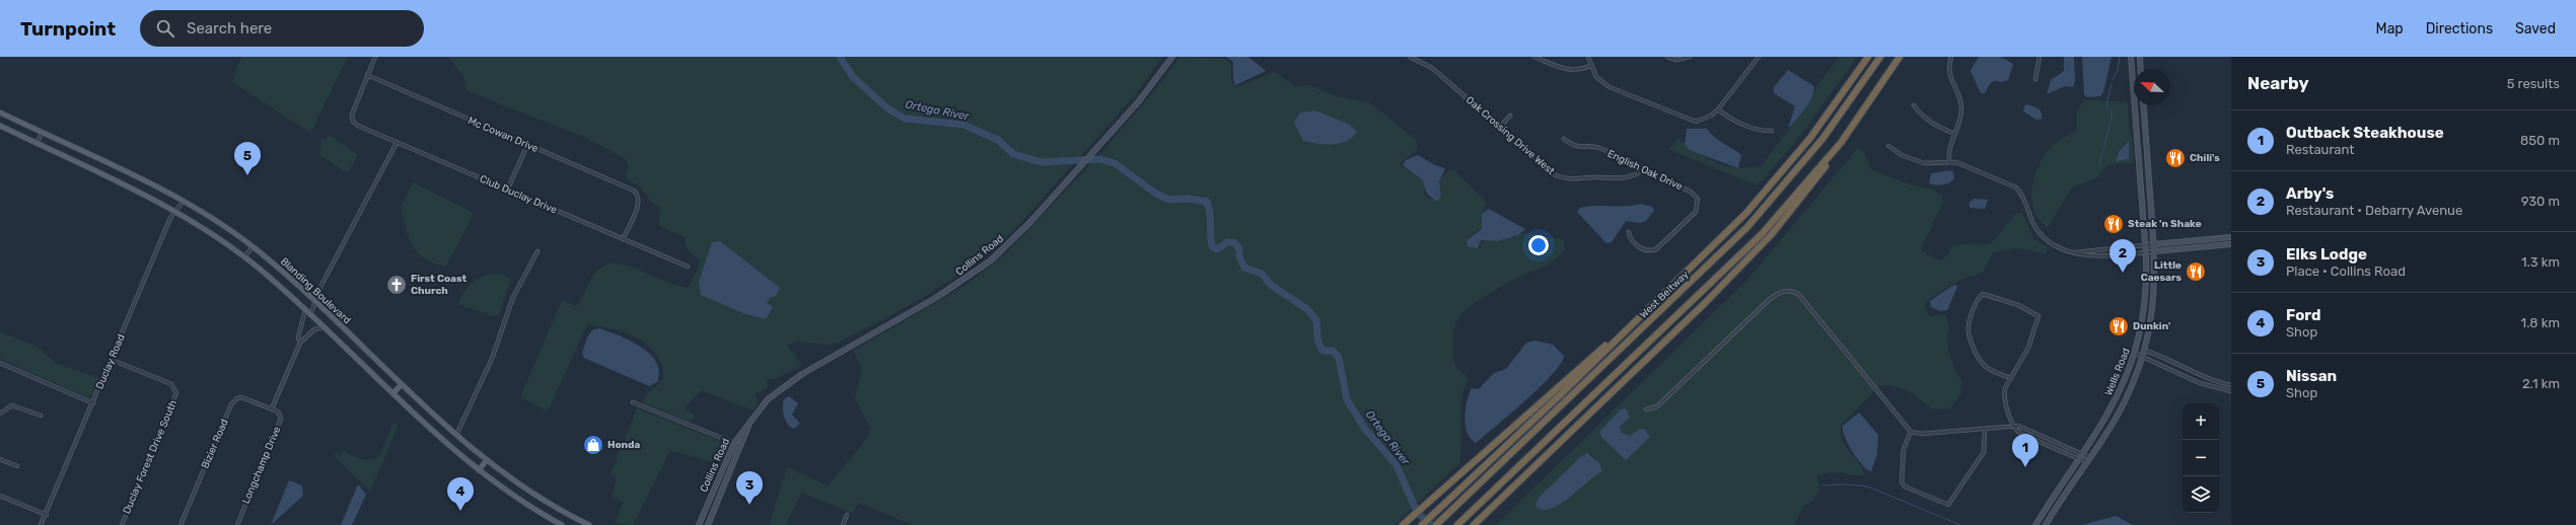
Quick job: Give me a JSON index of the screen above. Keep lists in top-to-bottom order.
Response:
{
  "streets": {
    "highway": ["West Beltway"],
    "main road": ["Collins Road", "Blanding Boulevard", "Wells Road"],
    "street": [
      "Mc Cowan Drive",
      "Oak Crossing Drive West",
      "English Oak Drive",
      "Club Duclay Drive",
      "Duclay Road",
      "Bizier Road",
      "Duclay Forest Drive South",
      "Longchamp Drive"
    ]
  },
  "crossings": [
    ["Mc Cowan Drive", "Club Duclay Drive"],
    ["Oak Crossing Drive West", "English Oak Drive"],
    ["Blanding Boulevard", "Duclay Road"],
    ["Duclay Road", "Duclay Forest Drive South"],
    ["Bizier Road", "Longchamp Drive"]
  ],
  "water": ["Ortega River"],
  "places": {
    "restaurant": [
      "Chili's",
      "Steak 'n Shake",
      "Little Caesars",
      "Dunkin'"
    ],
    "church": ["First Coast Church"],
    "shop": ["Honda"]
  },
  "north": "top left",
  "page": {
    "header": "Turnpoint",
    "search": "Search here",
    "nav": ["Map", "Directions", "Saved"],
    "heading": ["Nearby", "5 results"],
    "list": [
      {
        "mark": "1",
        "name": "Outback Steakhouse",
        "note": "Restaurant",
        "value": "850 m"
      },
      {
        "mark": "2",
        "name": "Arby's",
        "note": "Restaurant · Debarry Avenue",
        "value": "930 m"
      },
      {
        "mark": "3",
        "name": "Elks Lodge",
        "note": "Place · Collins Road",
        "value": "1.3 km"
      },
      {
        "mark": "4",
        "name": "Ford",
        "note": "Shop",
        "value": "1.8 km"
      },
      {
        "mark": "5",
        "name": "Nissan",
        "note": "Shop",
        "value": "2.1 km"
      }
    ],
    "pins": [
      "5",
      "2",
      "1",
      "3",
      "4"
    ],
    "map_buttons": ["+", "−"]
  }
}
